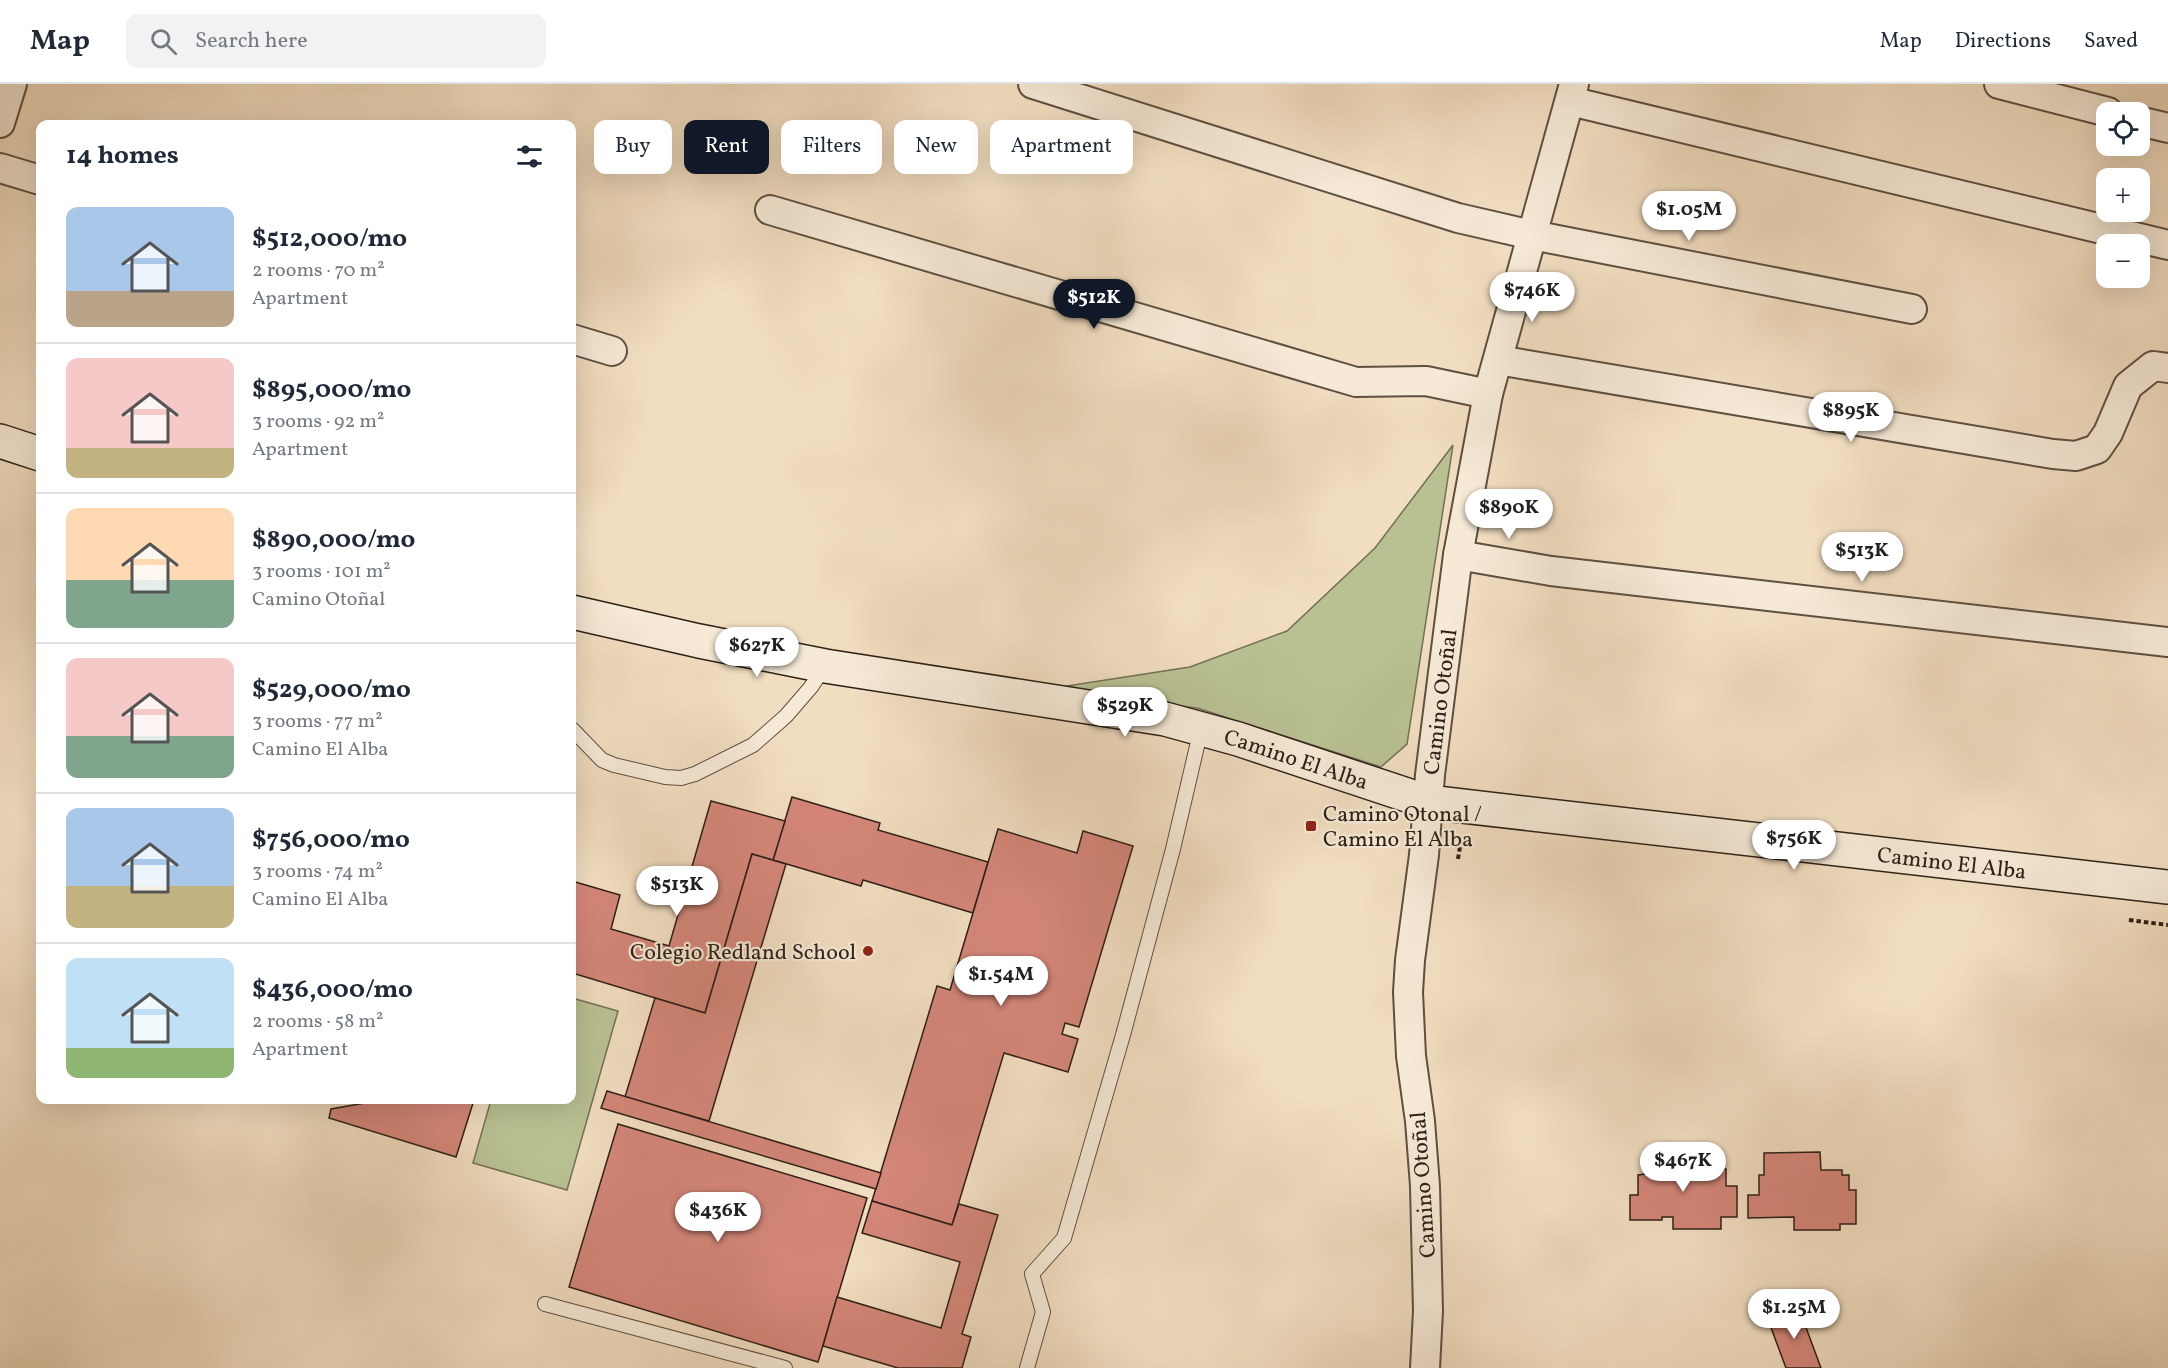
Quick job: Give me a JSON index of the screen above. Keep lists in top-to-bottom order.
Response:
{
  "streets": {
    "main road": ["Camino El Alba"],
    "street": ["Camino Otoñal"]
  },
  "crossings": [
    ["Camino Otoñal", "Camino El Alba"]
  ],
  "places": {
    "transit": ["Camino Otonal / Camino El Alba"],
    "other": ["Colegio Redland School"]
  },
  "page": {
    "header": "Map",
    "search": "Search here",
    "nav": ["Map", "Directions", "Saved"],
    "map_buttons": ["+", "−"],
    "chip": [
      "Buy",
      "Rent",
      "Filters",
      "New",
      "Apartment"
    ],
    "heading": "14 homes",
    "price": [
      "$1.05M",
      "$746K",
      "$512K",
      "$895K",
      "$890K",
      "$513K",
      "$627K",
      "$529K",
      "$756K",
      "$513K",
      "$1.54M",
      "$467K",
      "$436K",
      "$1.25M"
    ],
    "list": [
      {
        "name": "$512,000/mo",
        "note": "2 rooms · 70 m² · Apartment"
      },
      {
        "name": "$895,000/mo",
        "note": "3 rooms · 92 m² · Apartment"
      },
      {
        "name": "$890,000/mo",
        "note": "3 rooms · 101 m² · Camino Otoñal"
      },
      {
        "name": "$529,000/mo",
        "note": "3 rooms · 77 m² · Camino El Alba"
      },
      {
        "name": "$756,000/mo",
        "note": "3 rooms · 74 m² · Camino El Alba"
      },
      {
        "name": "$436,000/mo",
        "note": "2 rooms · 58 m² · Apartment"
      }
    ]
  }
}
